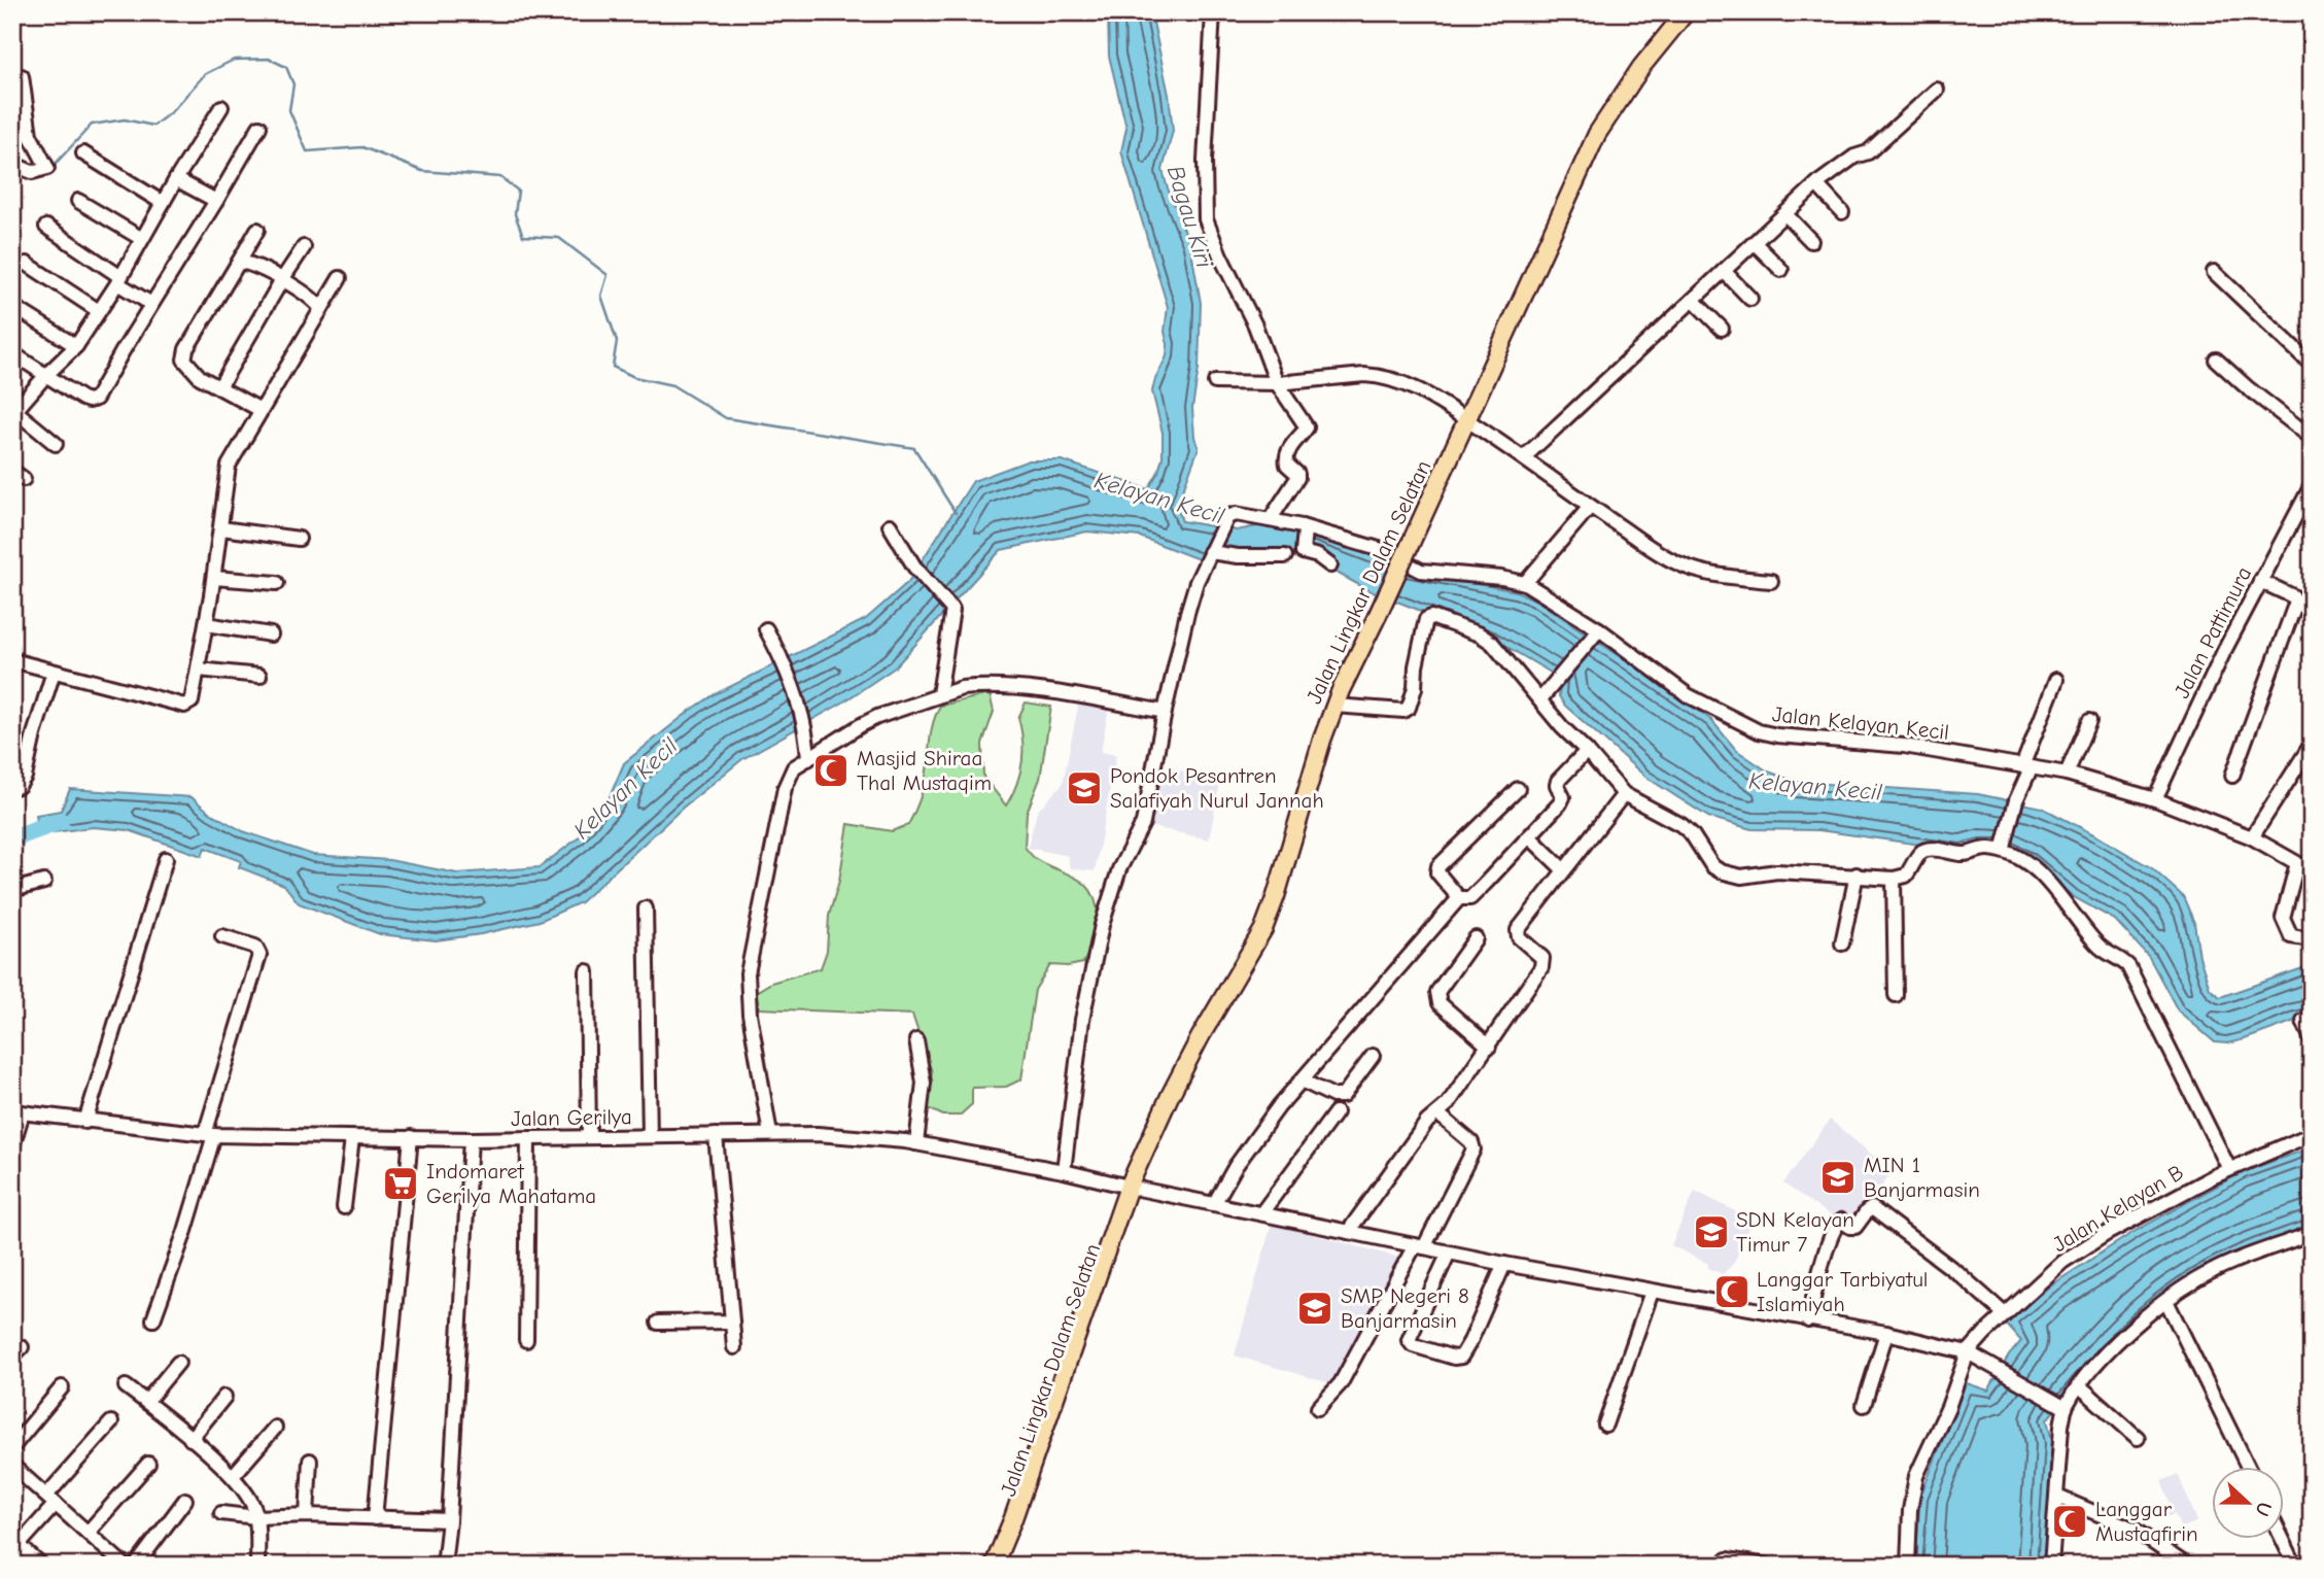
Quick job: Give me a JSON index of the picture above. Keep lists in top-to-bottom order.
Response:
{
  "streets": {
    "main road": ["Jalan Lingkar Dalam Selatan"],
    "street": [
      "Jalan Pattimura",
      "Jalan Kelayan Kecil",
      "Jalan Gerilya",
      "Jalan Kelayan B"
    ]
  },
  "crossings": [
    ["Jalan Lingkar Dalam Selatan", "Jalan Gerilya"],
    ["Jalan Pattimura", "Jalan Kelayan Kecil"],
    ["Jalan Gerilya", "Jalan Kelayan B"]
  ],
  "water": ["Bagau Kiri", "Kelayan Kecil"],
  "places": {
    "mosque": ["Masjid Shiraa Thal Mustaqim", "Langgar Tarbiyatul Islamiyah", "Langgar Mustaqfirin"],
    "school or university": [
      "Pondok Pesantren Salafiyah Nurul Jannah",
      "MIN 1 Banjarmasin",
      "SDN Kelayan Timur 7",
      "SMP Negeri 8 Banjarmasin"
    ],
    "supermarket": ["Indomaret Gerilya Mahatama"]
  },
  "north": "right"
}
